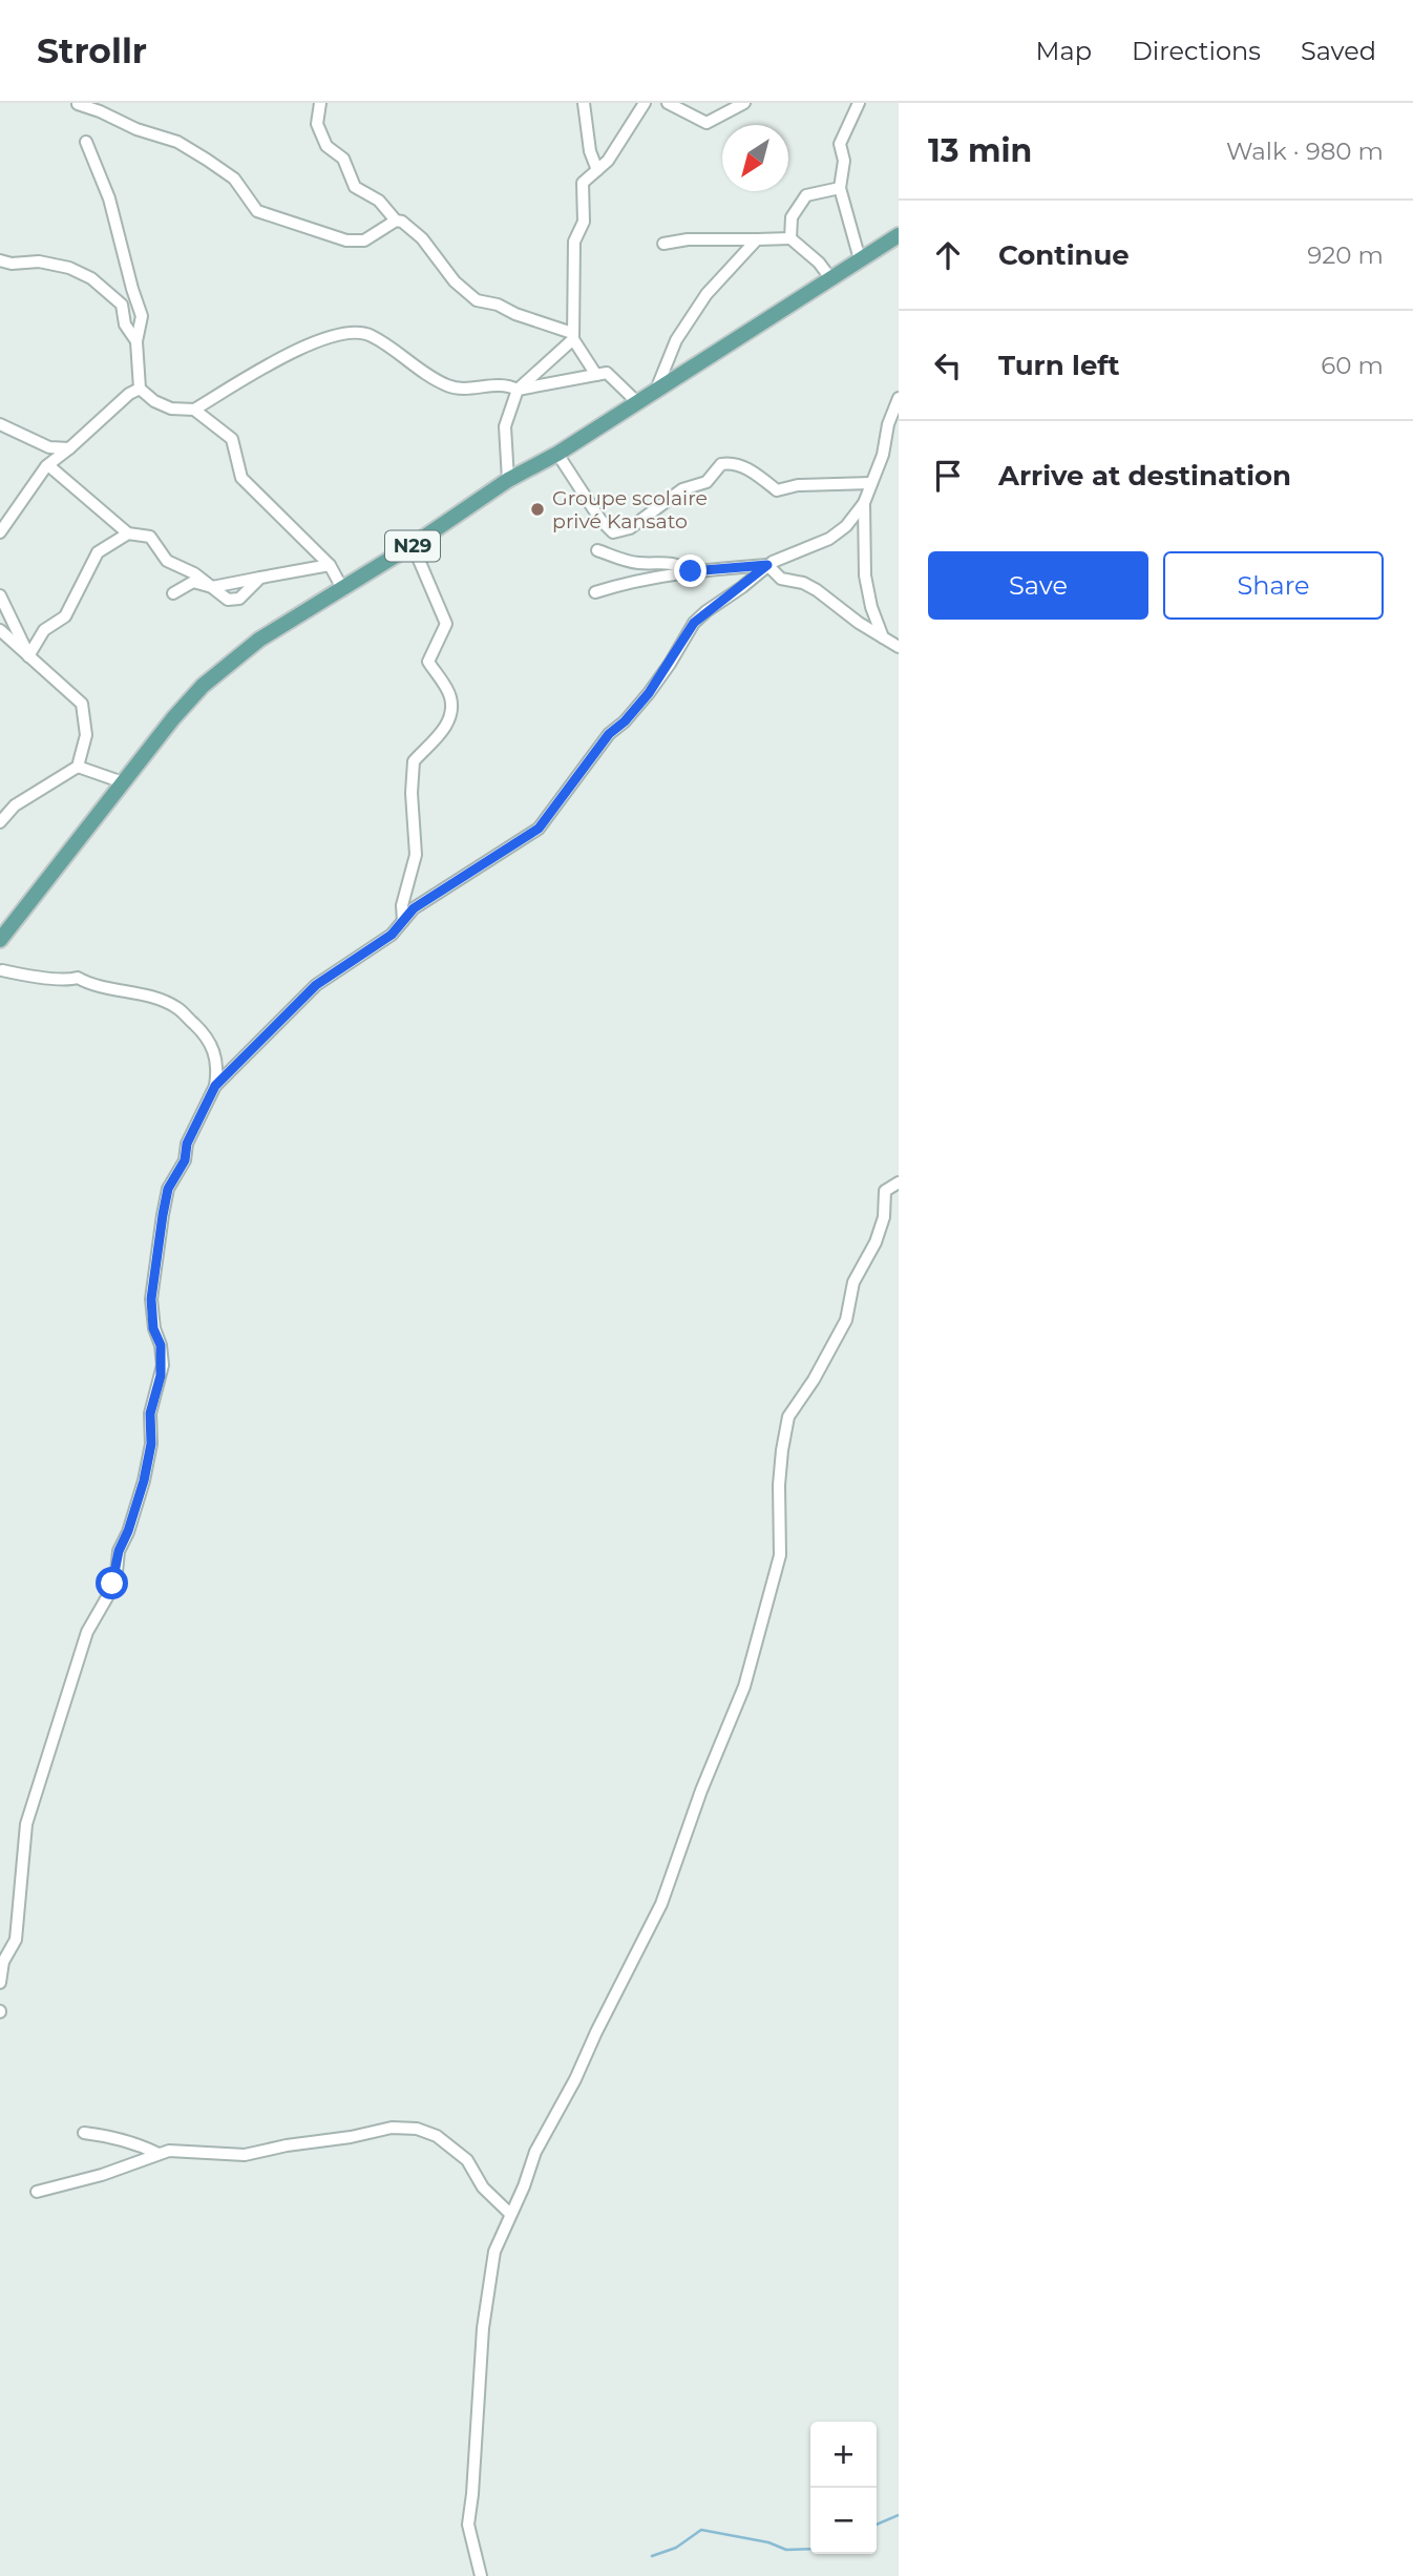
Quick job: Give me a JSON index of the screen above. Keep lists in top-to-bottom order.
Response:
{
  "streets": {
    "main road": ["N29"]
  },
  "places": ["Groupe scolaire privé Kansato"],
  "north": "bottom left",
  "page": {
    "header": "Strollr",
    "nav": ["Map", "Directions", "Saved"],
    "heading": ["13 min", "Walk · 980 m"],
    "list": [
      ["Continue", "920 m"],
      ["Turn left", "60 m"],
      "Arrive at destination"
    ],
    "buttons": ["Save", "Share"],
    "map_buttons": ["+", "−"]
  }
}
